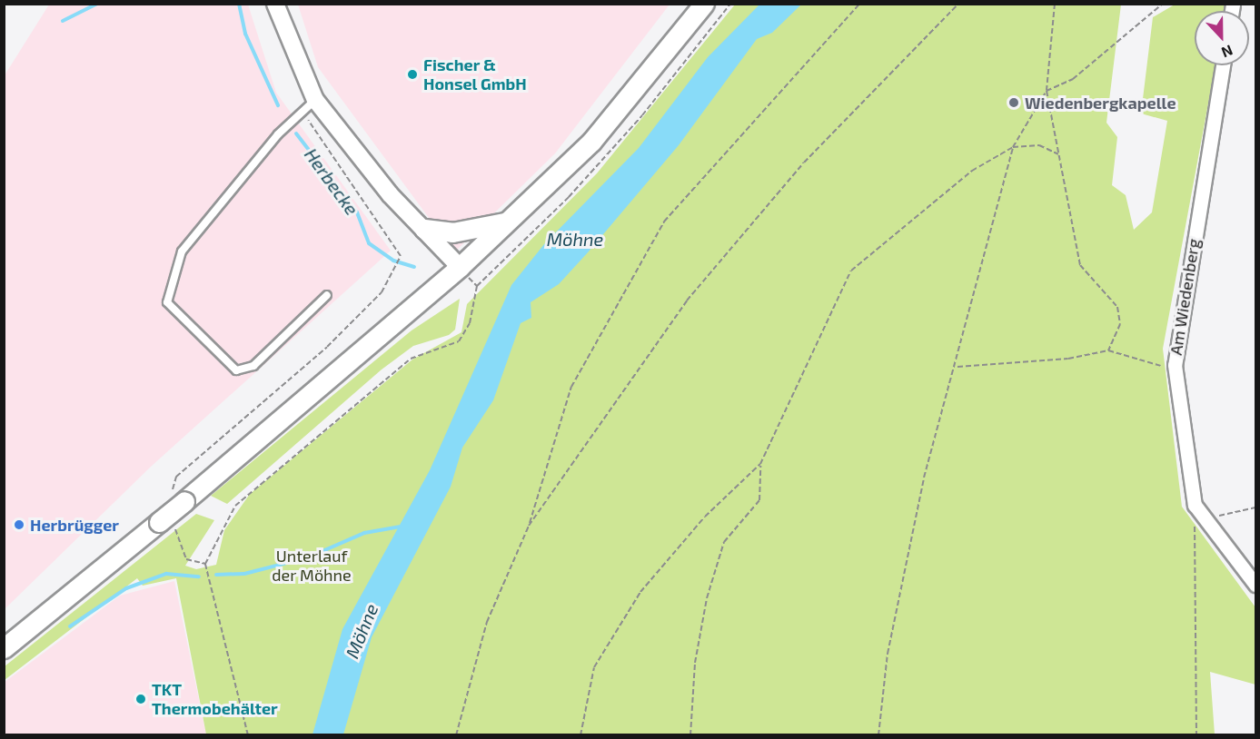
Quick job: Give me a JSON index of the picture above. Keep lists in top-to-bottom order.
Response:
{
  "streets": {
    "street": ["Am Wiedenberg"]
  },
  "water": ["Herbecke", "Möhne"],
  "parks": ["Unterlauf der Möhne"],
  "places": [
    "Fischer & Honsel GmbH",
    "Wiedenbergkapelle",
    "Herbrügger",
    "TKT Thermobehälter"
  ],
  "north": "bottom"
}
